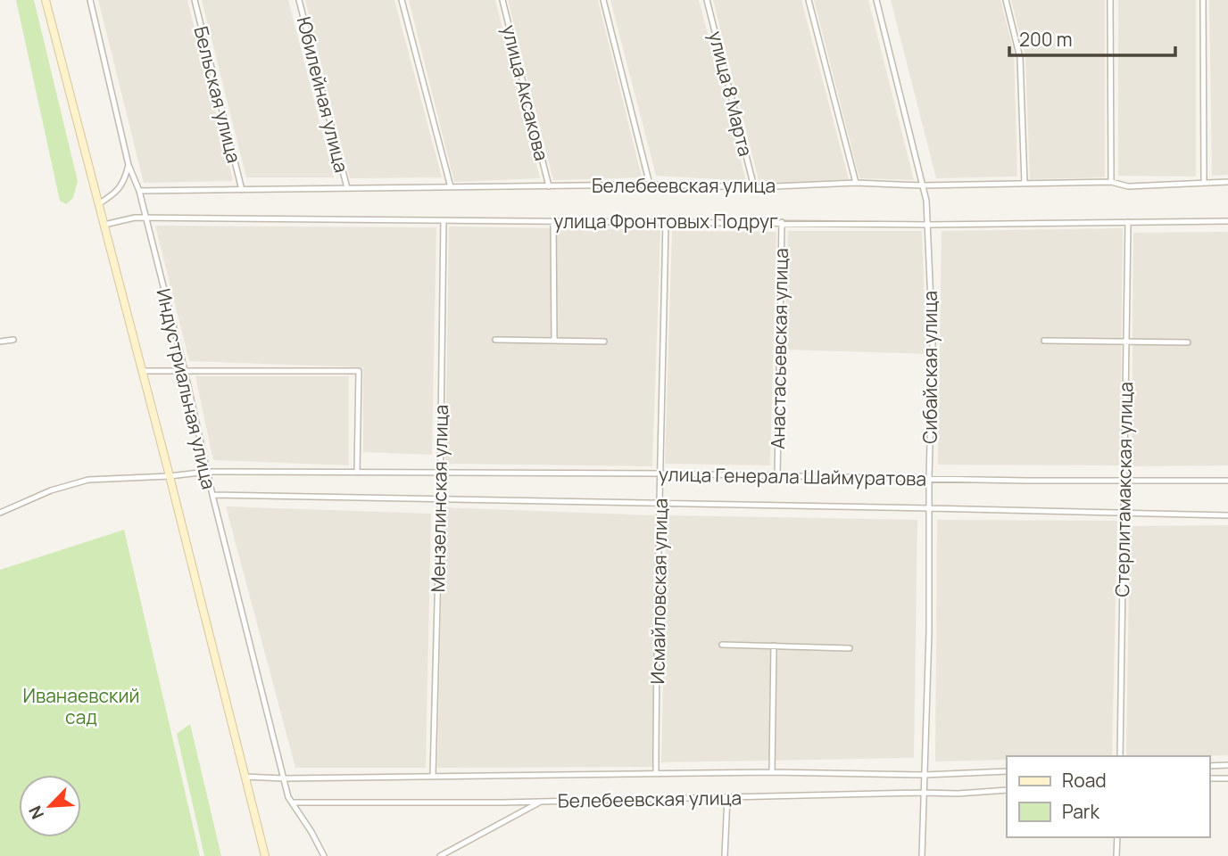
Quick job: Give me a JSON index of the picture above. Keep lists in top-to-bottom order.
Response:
{
  "streets": {
    "street": [
      "улица Аксакова",
      "улица 8 Марта",
      "Бельская улица",
      "Юбилейная улица",
      "Белебеевская улица",
      "улица Фронтовых Подруг",
      "Анастасьевская улица",
      "Сибайская улица",
      "Индустриальная улица",
      "улица Генерала Шаймуратова",
      "Стерлитамакская улица",
      "Мензелинская улица",
      "Исмайловская улица"
    ]
  },
  "crossings": [
    ["улица Аксакова", "Белебеевская улица"],
    ["улица 8 Марта", "Белебеевская улица"],
    ["Бельская улица", "Белебеевская улица"],
    ["Юбилейная улица", "Белебеевская улица"],
    ["Белебеевская улица", "Сибайская улица"],
    ["Белебеевская улица", "Индустриальная улица"],
    ["Белебеевская улица", "Мензелинская улица"],
    ["Белебеевская улица", "Исмайловская улица"],
    ["улица Фронтовых Подруг", "Анастасьевская улица"],
    ["улица Фронтовых Подруг", "Сибайская улица"],
    ["улица Фронтовых Подруг", "Индустриальная улица"],
    ["улица Фронтовых Подруг", "Стерлитамакская улица"],
    ["улица Фронтовых Подруг", "Мензелинская улица"],
    ["улица Фронтовых Подруг", "Исмайловская улица"],
    ["Анастасьевская улица", "улица Генерала Шаймуратова"],
    ["Сибайская улица", "улица Генерала Шаймуратова"],
    ["Индустриальная улица", "улица Генерала Шаймуратова"],
    ["улица Генерала Шаймуратова", "Стерлитамакская улица"],
    ["улица Генерала Шаймуратова", "Мензелинская улица"],
    ["улица Генерала Шаймуратова", "Исмайловская улица"]
  ],
  "parks": ["Иванаевский сад"],
  "legend": ["Road", "Park"],
  "scale_bar": "200 m",
  "north": "bottom left"
}
